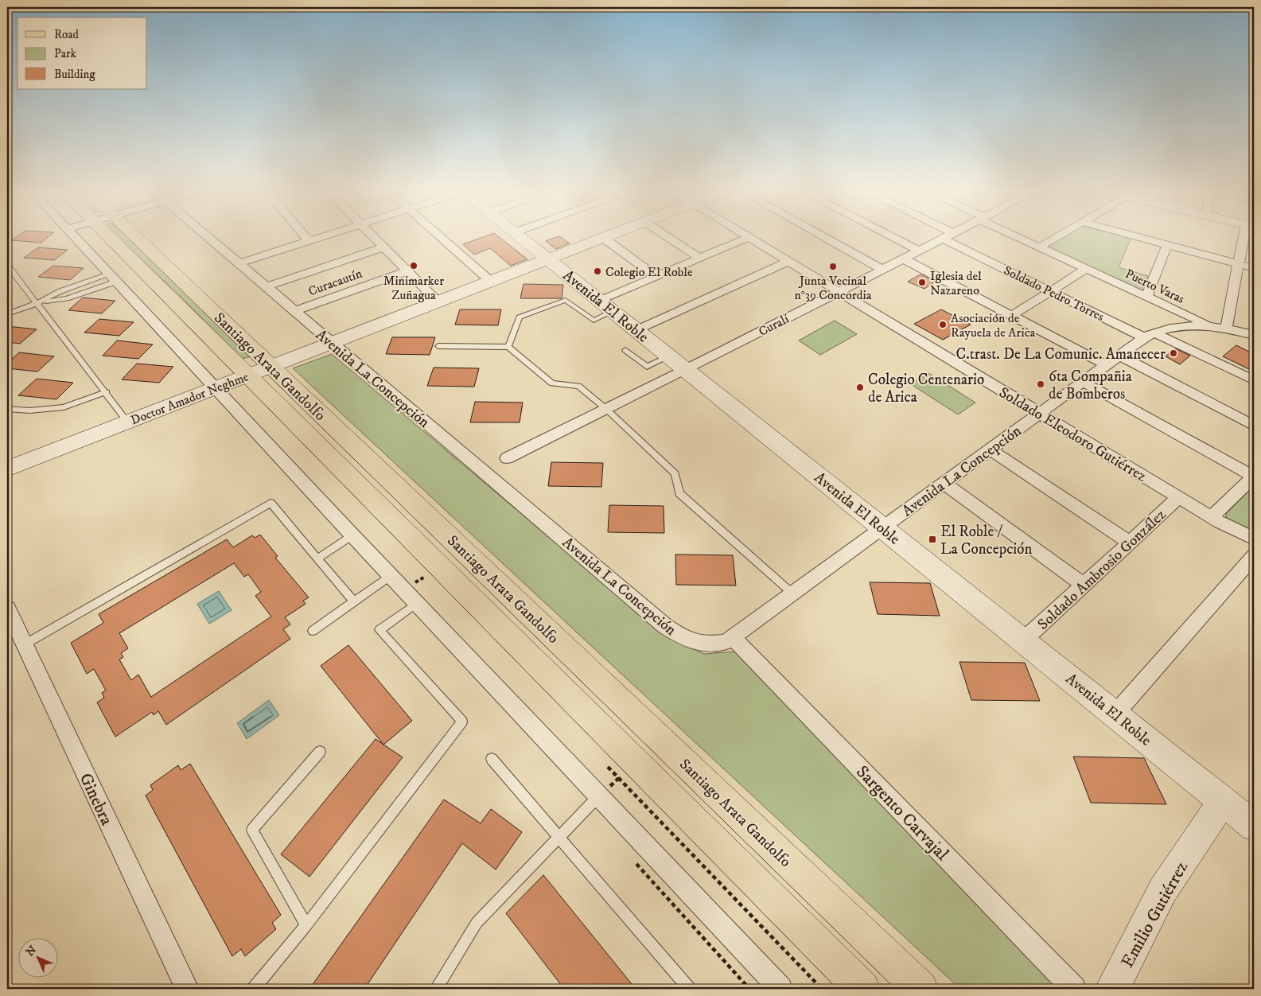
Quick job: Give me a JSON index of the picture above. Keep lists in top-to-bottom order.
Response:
{
  "streets": {
    "main road": ["Santiago Arata Gandolfo"],
    "street": [
      "Curacautín",
      "Puerto Varas",
      "Soldado Pedro Torres",
      "Avenida El Roble",
      "Curalí",
      "Avenida La Concepción",
      "Doctor Amador Neghme",
      "Soldado Eleodoro Gutiérrez",
      "Soldado Ambrosio González",
      "Ginebra",
      "Sargento Carvajal",
      "Emilio Gutiérrez"
    ]
  },
  "crossings": [
    ["Curacautín", "Avenida La Concepción"],
    ["Puerto Varas", "Avenida La Concepción"],
    ["Soldado Pedro Torres", "Curalí"],
    ["Soldado Pedro Torres", "Avenida La Concepción"],
    ["Avenida El Roble", "Curalí"],
    ["Avenida El Roble", "Avenida La Concepción"],
    ["Avenida El Roble", "Doctor Amador Neghme"],
    ["Avenida El Roble", "Soldado Ambrosio González"],
    ["Avenida El Roble", "Emilio Gutiérrez"],
    ["Curalí", "Soldado Eleodoro Gutiérrez"],
    ["Santiago Arata Gandolfo", "Doctor Amador Neghme"],
    ["Avenida La Concepción", "Doctor Amador Neghme"],
    ["Avenida La Concepción", "Soldado Eleodoro Gutiérrez"],
    ["Avenida La Concepción", "Sargento Carvajal"],
    ["Soldado Eleodoro Gutiérrez", "Soldado Ambrosio González"]
  ],
  "places": {
    "other": [
      "Minimarker Zuñagua",
      "Junta Vecinal n°39 Concordia",
      "Colegio El Roble",
      "Iglesia del Nazareno",
      "Asociación de Rayuela de Arica",
      "C.trast. De La Comunic. Amanecer",
      "6ta Compañia de Bomberos",
      "Colegio Centenario de Arica"
    ],
    "transit": ["El Roble / La Concepción"]
  },
  "legend": ["Road", "Park", "Building"],
  "north": "top left"
}
